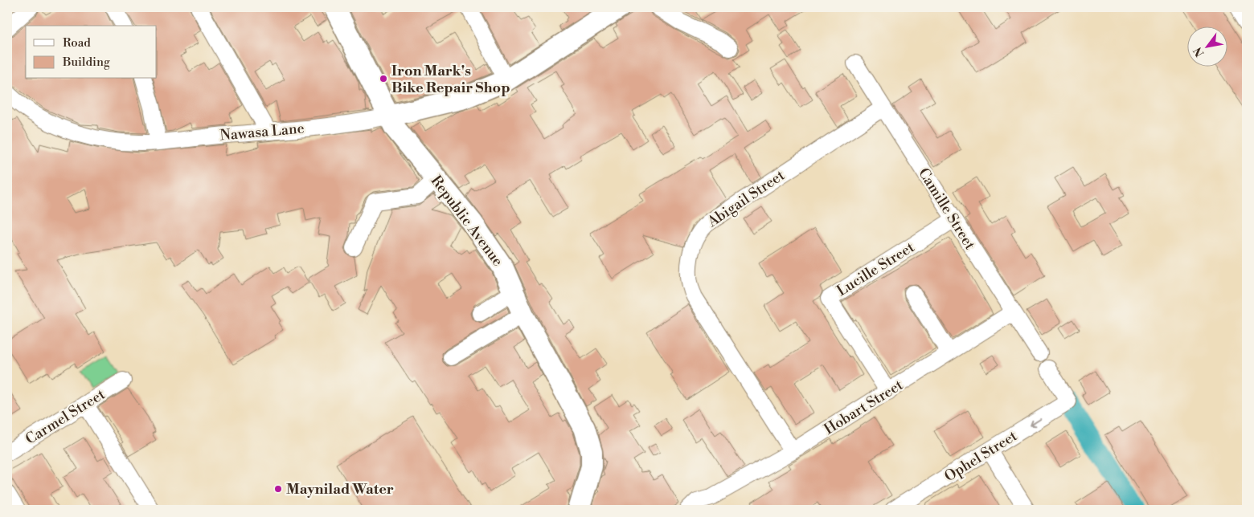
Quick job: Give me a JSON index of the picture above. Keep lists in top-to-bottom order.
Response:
{
  "streets": {
    "main road": ["Republic Avenue"],
    "street": [
      "Nawasa Lane",
      "Abigail Street",
      "Camille Street",
      "Lucille Street",
      "Hobart Street",
      "Carmel Street",
      "Ophel Street"
    ]
  },
  "crossings": [
    ["Nawasa Lane", "Republic Avenue"],
    ["Abigail Street", "Camille Street"],
    ["Abigail Street", "Hobart Street"],
    ["Camille Street", "Lucille Street"],
    ["Camille Street", "Hobart Street"],
    ["Lucille Street", "Hobart Street"]
  ],
  "places": ["Iron Mark's Bike Repair Shop", "Maynilad Water"],
  "legend": ["Road", "Building"],
  "north": "bottom left"
}
